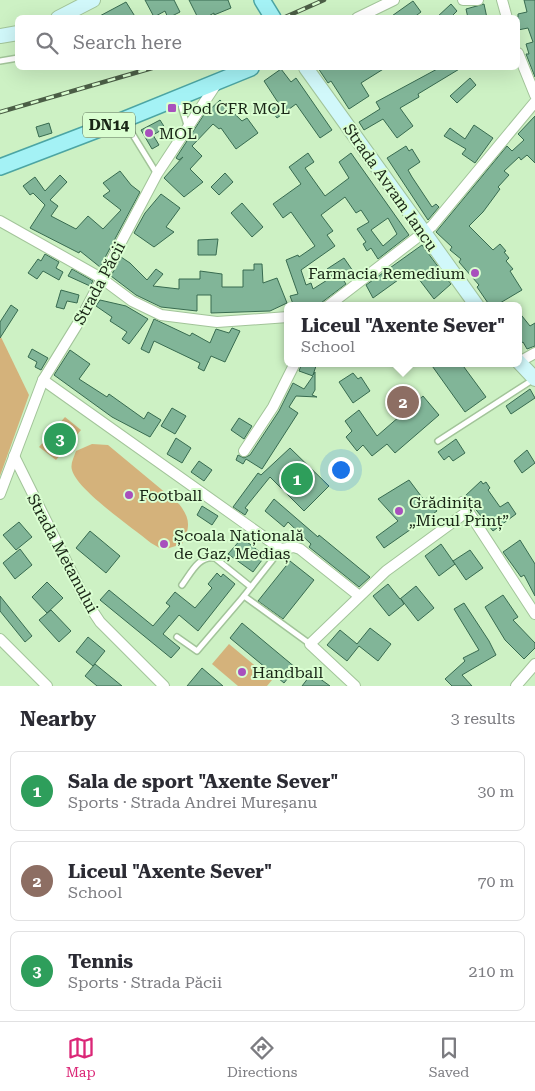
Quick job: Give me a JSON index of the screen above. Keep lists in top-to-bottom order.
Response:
{
  "streets": {
    "main road": ["DN14", "Strada Avram Iancu"],
    "street": ["Strada Păcii", "Strada Metanului"]
  },
  "crossings": [
    ["DN14", "Strada Păcii"],
    ["Strada Păcii", "Strada Metanului"]
  ],
  "places": {
    "transit": ["Pod CFR MOL"],
    "other": [
      "MOL",
      "Farmacia Remedium",
      "Football",
      "Grădinița „Micul Prinț”",
      "Școala Națională de Gaz, Mediaș",
      "Handball"
    ]
  },
  "page": {
    "search": "Search here",
    "popup": ["Liceul \"Axente Sever\"", "School"],
    "pins": ["2", "3", "1"],
    "heading": ["Nearby", "3 results"],
    "list": [
      {
        "mark": "1",
        "name": "Sala de sport \"Axente Sever\"",
        "note": "Sports · Strada Andrei Mureșanu",
        "value": "30 m"
      },
      {
        "mark": "2",
        "name": "Liceul \"Axente Sever\"",
        "note": "School",
        "value": "70 m"
      },
      {
        "mark": "3",
        "name": "Tennis",
        "note": "Sports · Strada Păcii",
        "value": "210 m"
      }
    ],
    "nav": ["Map", "Directions", "Saved"]
  }
}
